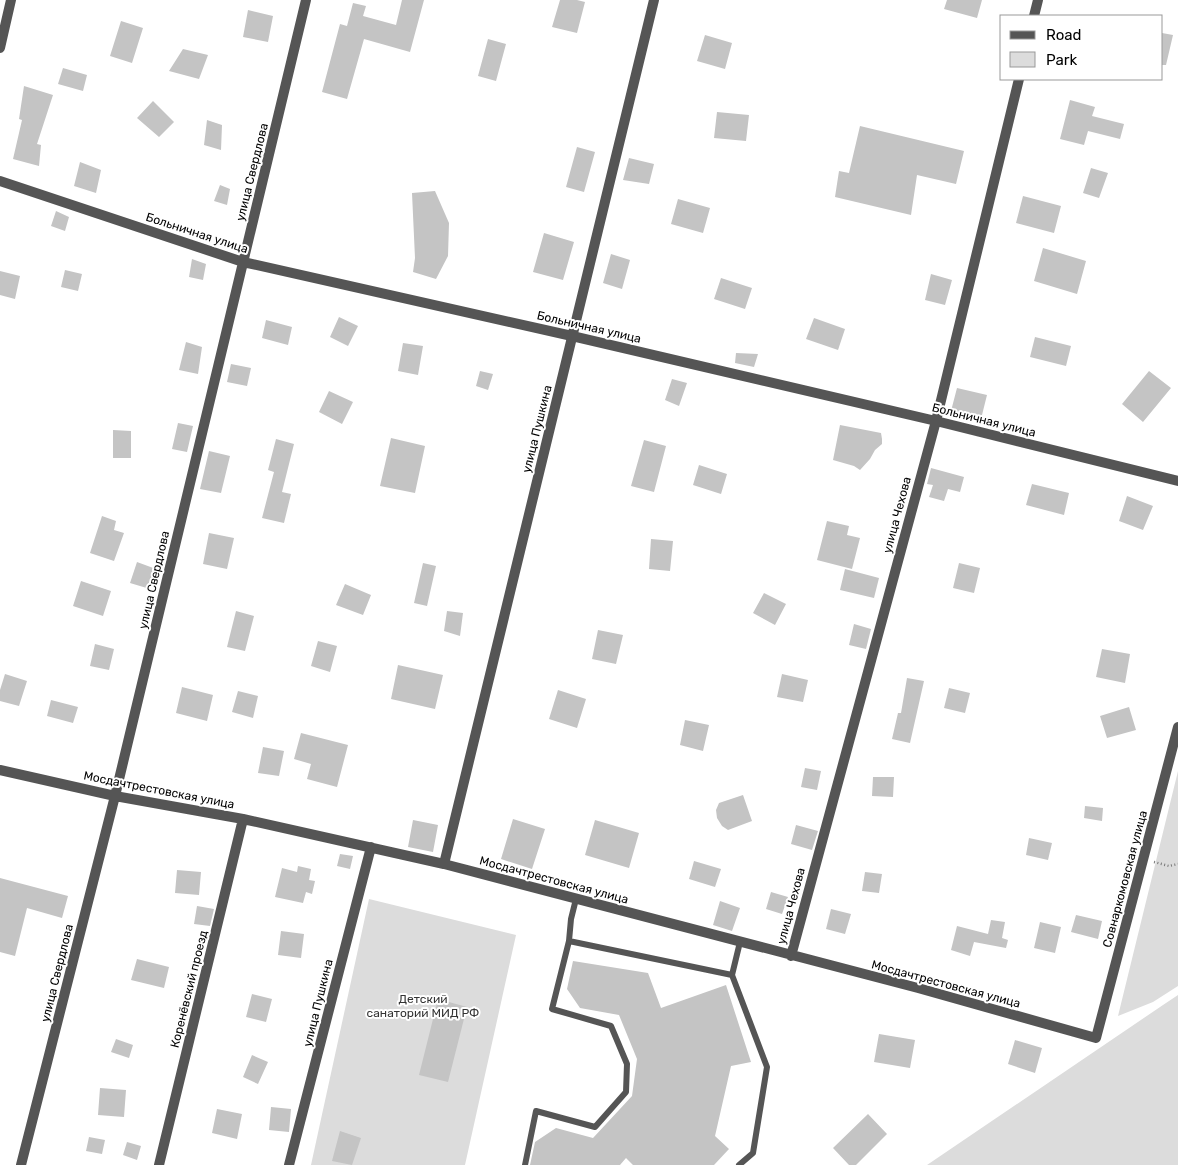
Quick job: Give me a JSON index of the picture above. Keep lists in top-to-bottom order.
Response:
{
  "streets": {
    "street": [
      "улица Свердлова",
      "Больничная улица",
      "улица Пушкина",
      "улица Чехова",
      "Мосдачтрестовская улица",
      "Совнаркомовская улица",
      "Коренёвский проезд"
    ]
  },
  "crossings": [
    ["улица Свердлова", "Больничная улица"],
    ["улица Свердлова", "Мосдачтрестовская улица"],
    ["Больничная улица", "улица Пушкина"],
    ["Больничная улица", "улица Чехова"],
    ["улица Пушкина", "Мосдачтрестовская улица"],
    ["улица Чехова", "Мосдачтрестовская улица"],
    ["Мосдачтрестовская улица", "Совнаркомовская улица"],
    ["Мосдачтрестовская улица", "Коренёвский проезд"]
  ],
  "parks": ["Детский санаторий МИД РФ"],
  "legend": ["Road", "Park"]
}
